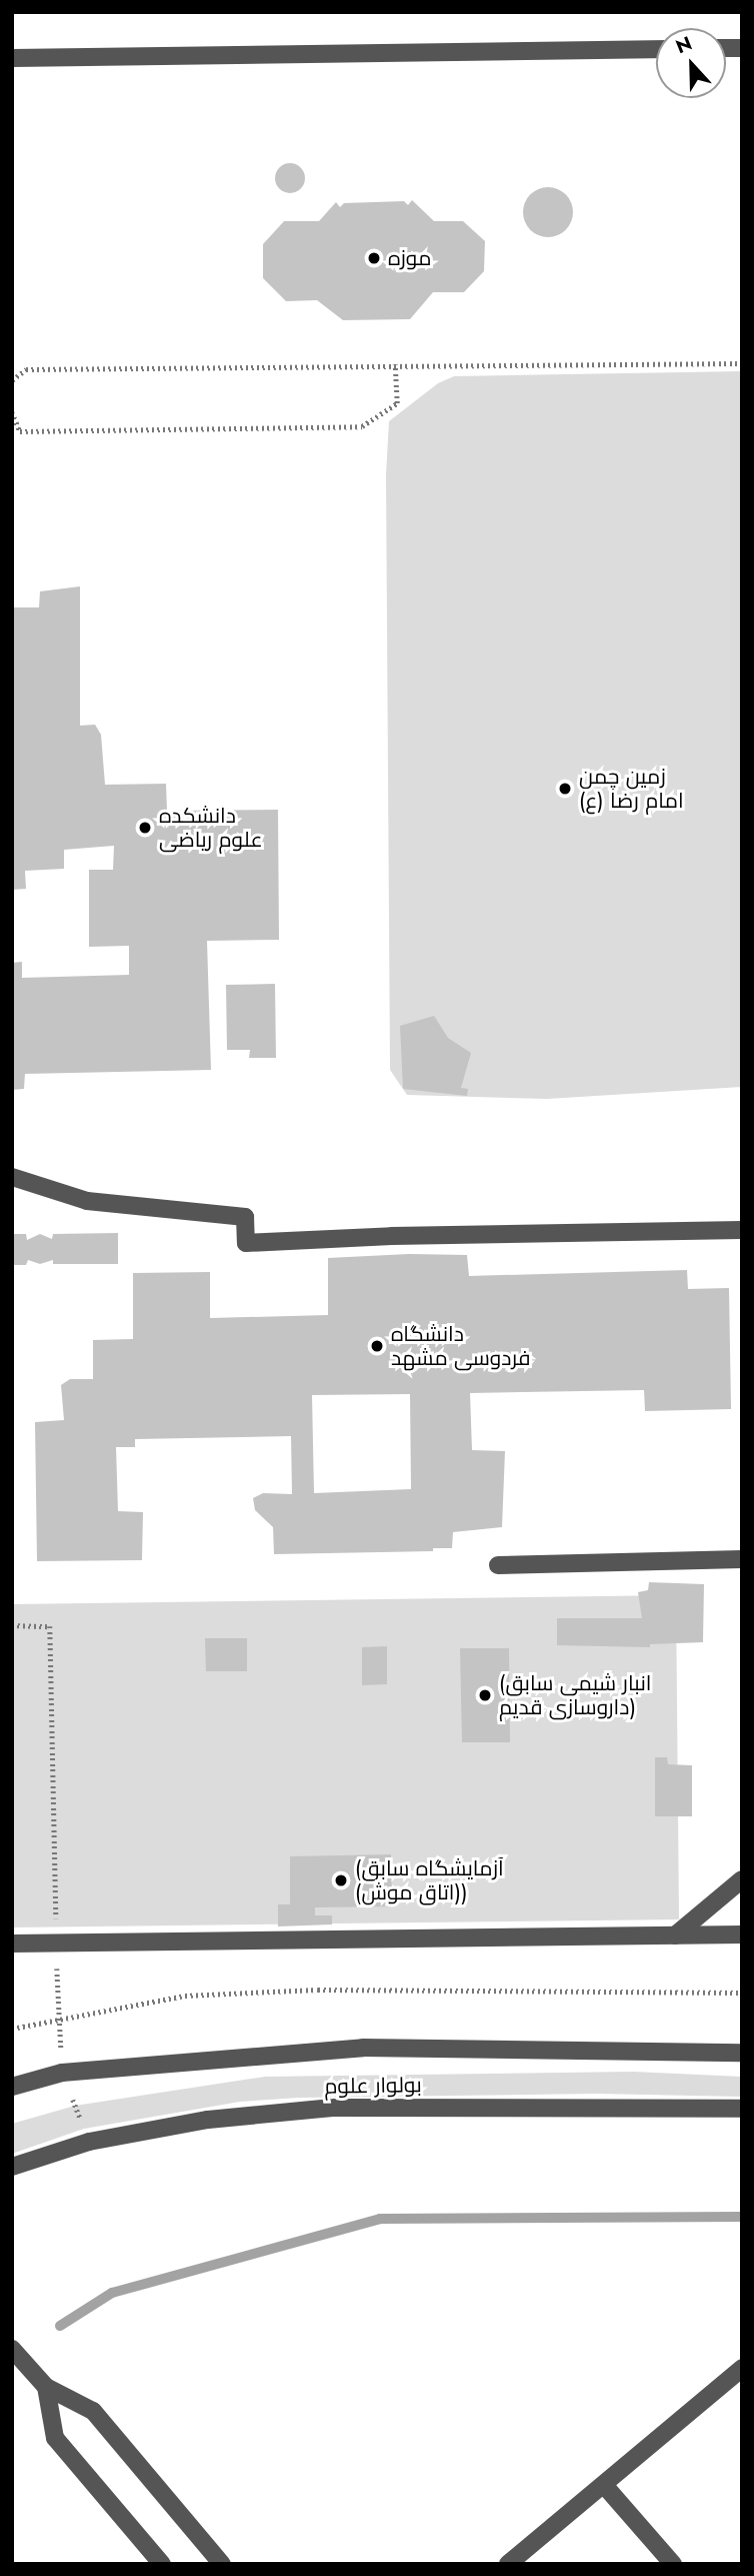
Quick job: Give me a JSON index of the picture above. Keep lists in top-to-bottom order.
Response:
{
  "streets": {
    "lane": ["بولوار علوم"]
  },
  "places": [
    "موزه",
    "زمین چمن امام رضا (ع)",
    "دانشکده علوم ریاضی",
    "دانشگاه فردوسی مشهد",
    "(انبار شیمی سابق داروسازی قدیم)",
    "(آزمایشگاه سابق (اتاق موش))"
  ],
  "north": "top"
}
